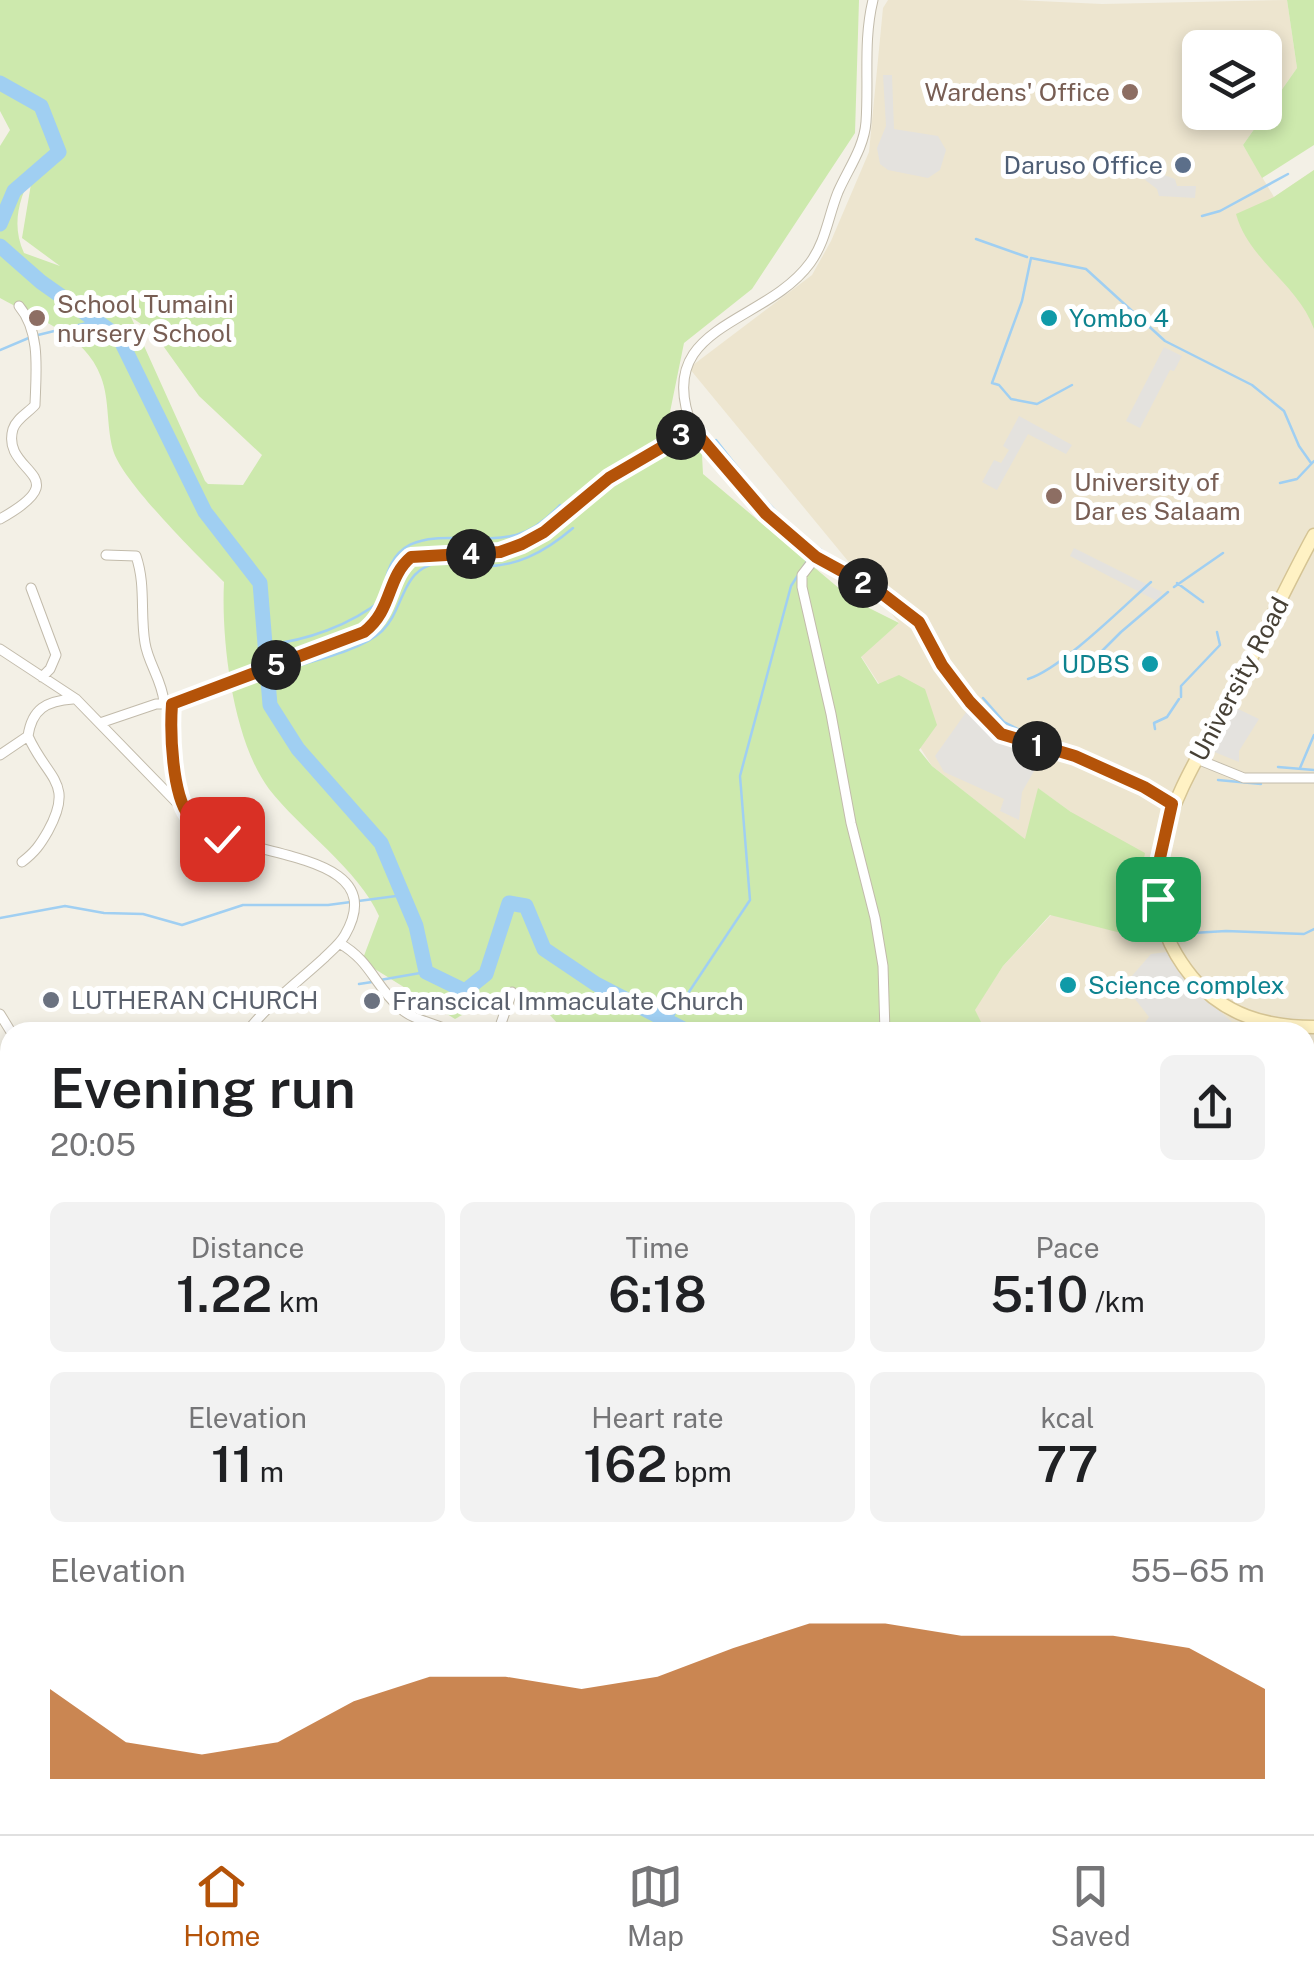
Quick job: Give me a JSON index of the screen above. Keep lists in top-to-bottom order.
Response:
{
  "streets": {
    "street": ["University Road"]
  },
  "places": [
    "Wardens' Office",
    "Daruso Office",
    "School Tumaini nursery School",
    "Yombo 4",
    "University of Dar es Salaam",
    "UDBS",
    "Science complex",
    "LUTHERAN CHURCH",
    "Franscical Immaculate Church"
  ],
  "page": {
    "pins": [
      "3",
      "4",
      "2",
      "5",
      "1"
    ],
    "heading": ["Evening run", "20:05"],
    "stats": [
      ["Distance", "1.22 km"],
      ["Time", "6:18"],
      ["Pace", "5:10 /km"],
      ["Elevation", "11 m"],
      ["Heart rate", "162 bpm"],
      ["kcal", "77"]
    ],
    "chart": ["Elevation", "55–65 m"],
    "tabs": ["Home", "Map", "Saved"]
  }
}
